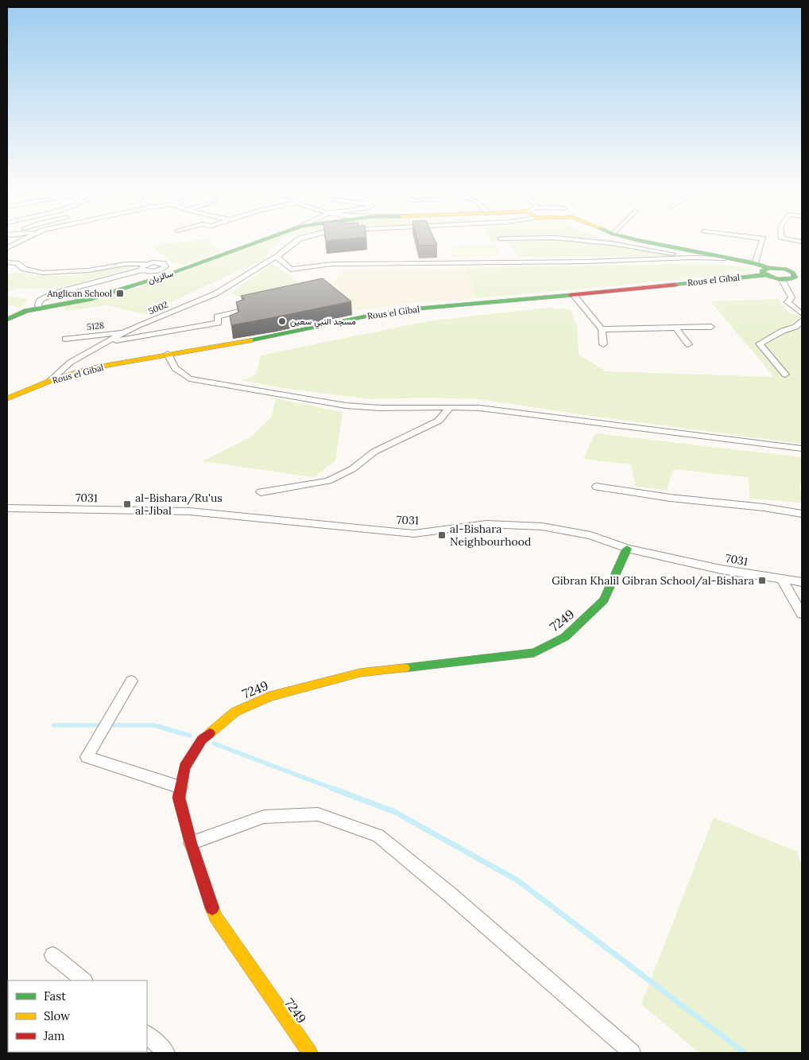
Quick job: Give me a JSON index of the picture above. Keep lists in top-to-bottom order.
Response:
{
  "streets": {
    "street": [
      "سالزيان",
      "Rous el Gibal",
      "5002",
      "5128",
      "7031",
      "7249"
    ]
  },
  "crossings": [
    ["Rous el Gibal", "5002"],
    ["5002", "5128"],
    ["7031", "7249"]
  ],
  "places": {
    "transit": [
      "Anglican School",
      "al-Bishara/Ru'us al-Jibal",
      "al-Bishara Neighbourhood",
      "Gibran Khalil Gibran School/al-Bishara"
    ],
    "other": ["مسجد النبي سعين"]
  },
  "legend": ["Fast", "Slow", "Jam"]
}
